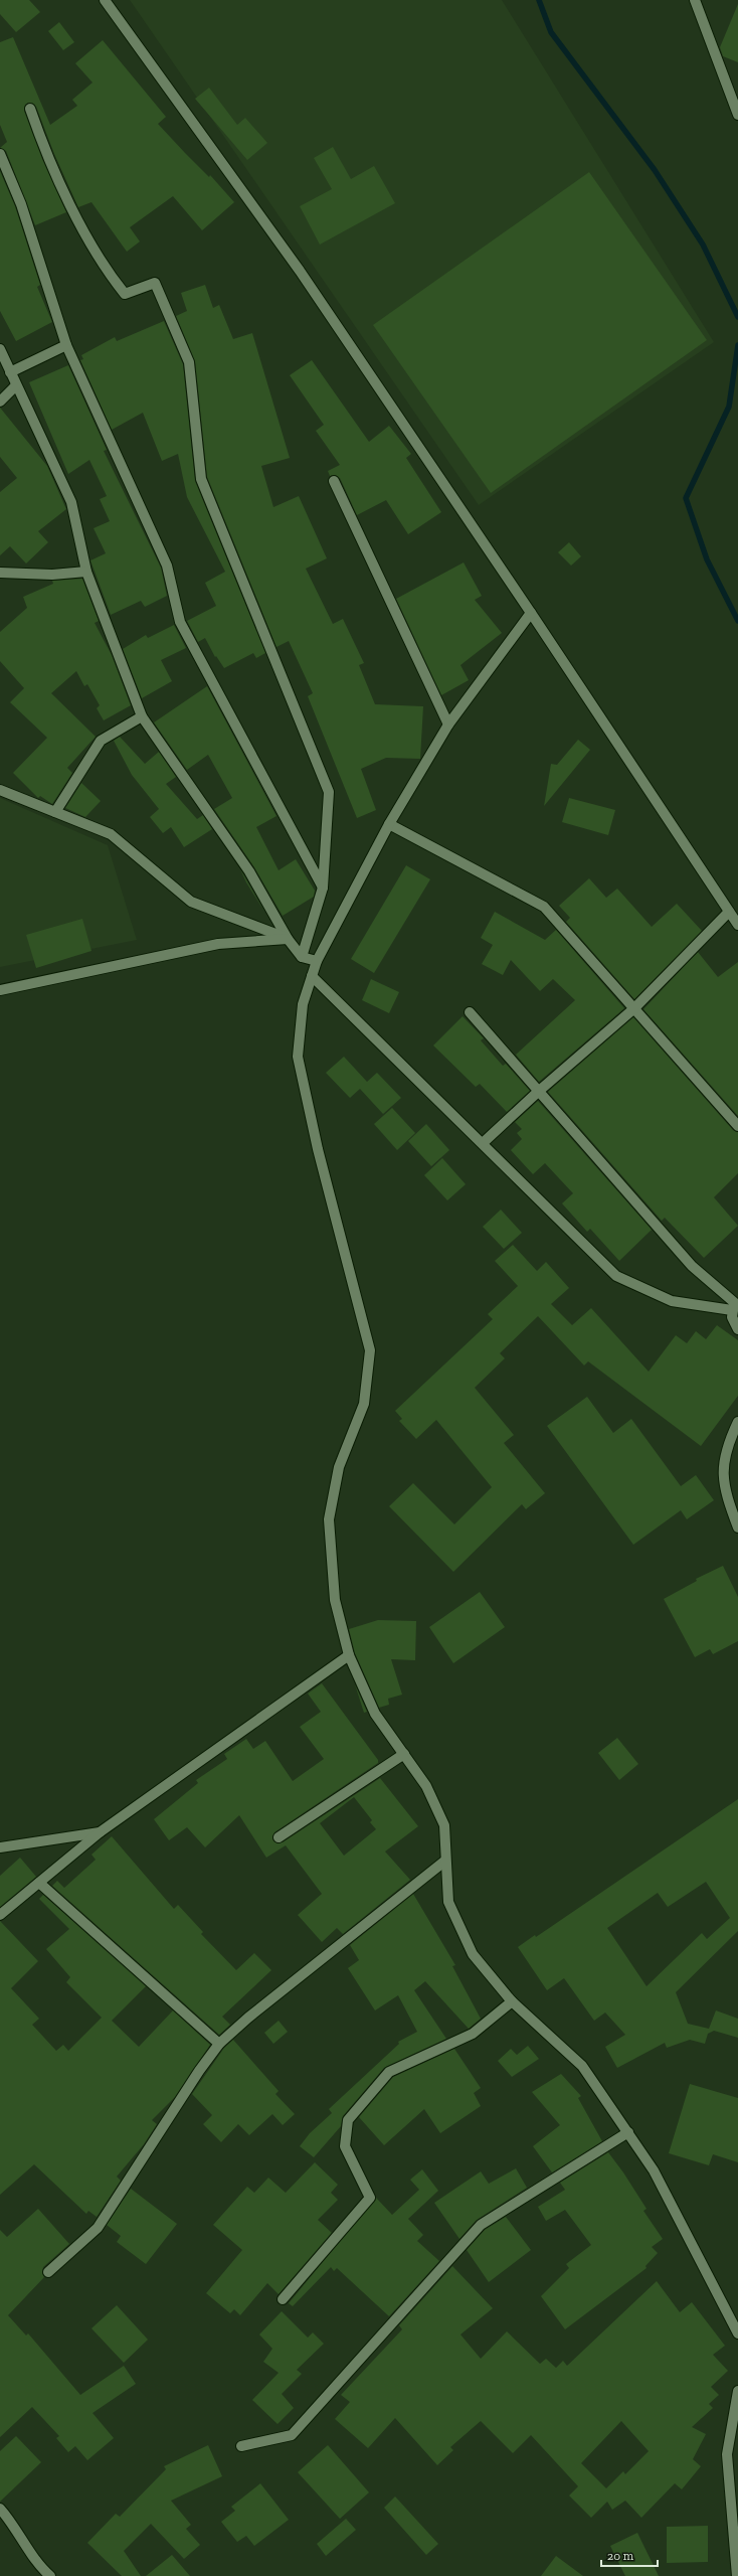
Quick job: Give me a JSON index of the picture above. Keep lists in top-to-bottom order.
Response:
{
  "scale_bar": "20 m"
}
